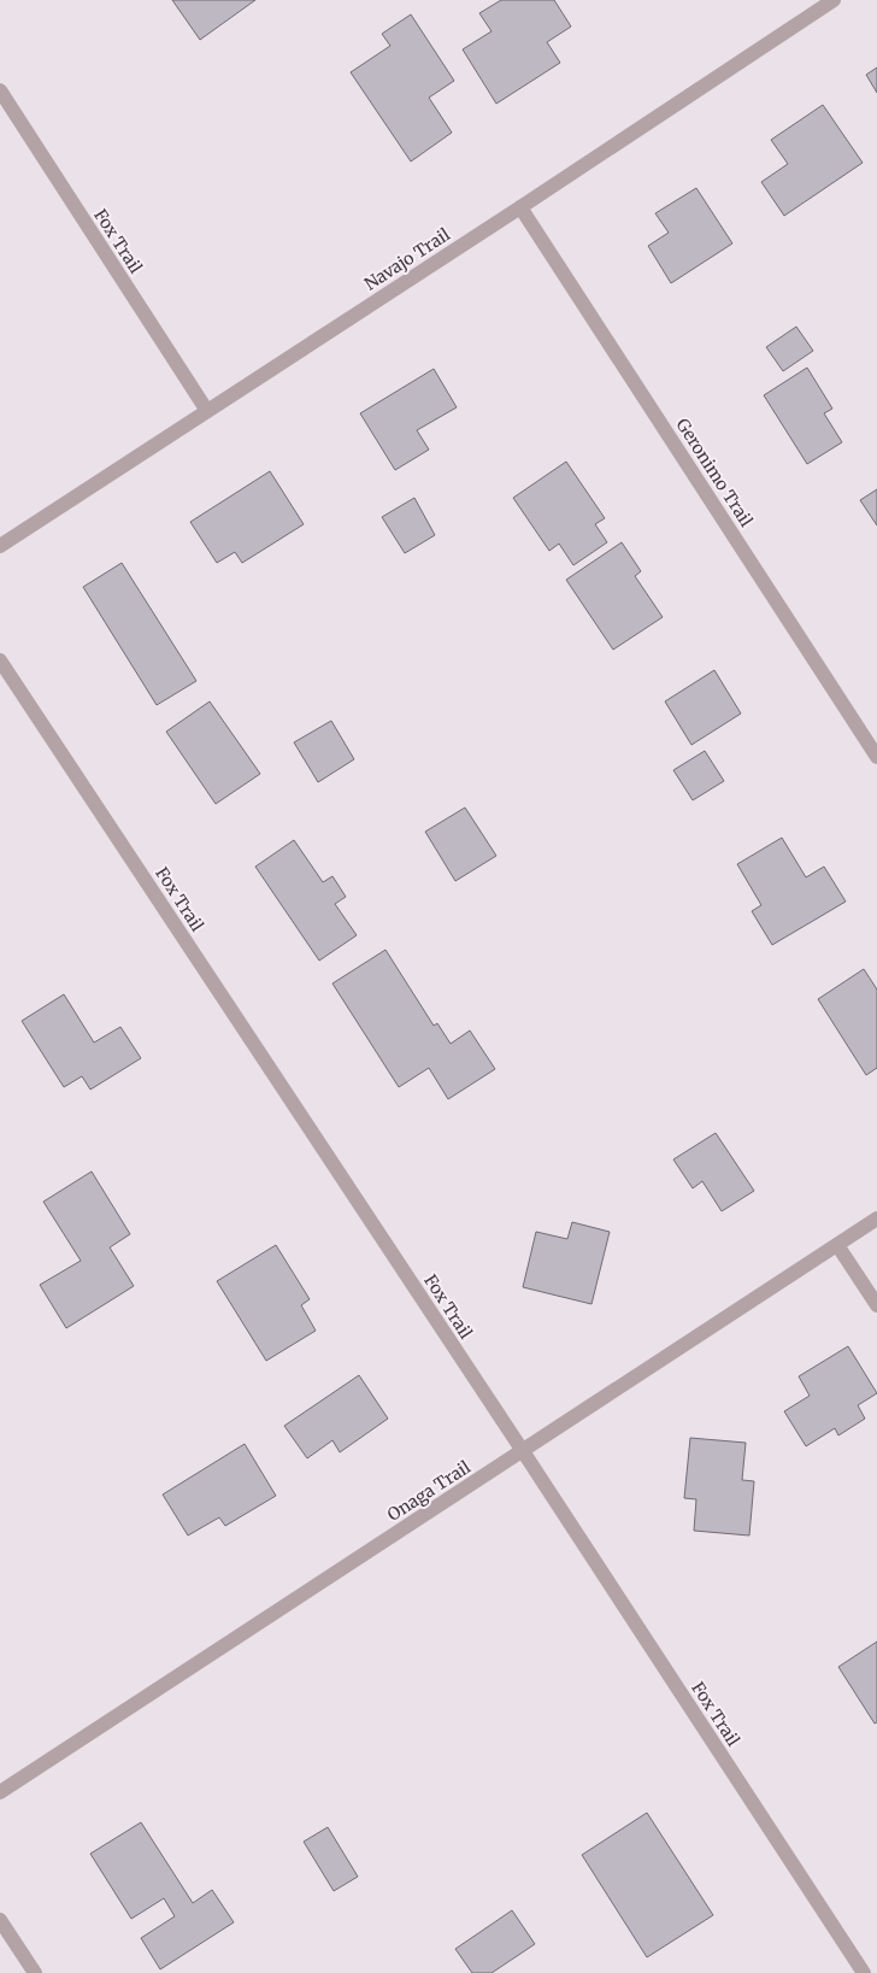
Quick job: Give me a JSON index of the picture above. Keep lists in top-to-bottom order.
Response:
{
  "streets": {
    "street": [
      "Fox Trail",
      "Navajo Trail",
      "Geronimo Trail",
      "Onaga Trail"
    ]
  },
  "crossings": [
    ["Fox Trail", "Navajo Trail"],
    ["Fox Trail", "Onaga Trail"],
    ["Navajo Trail", "Geronimo Trail"]
  ]
}
